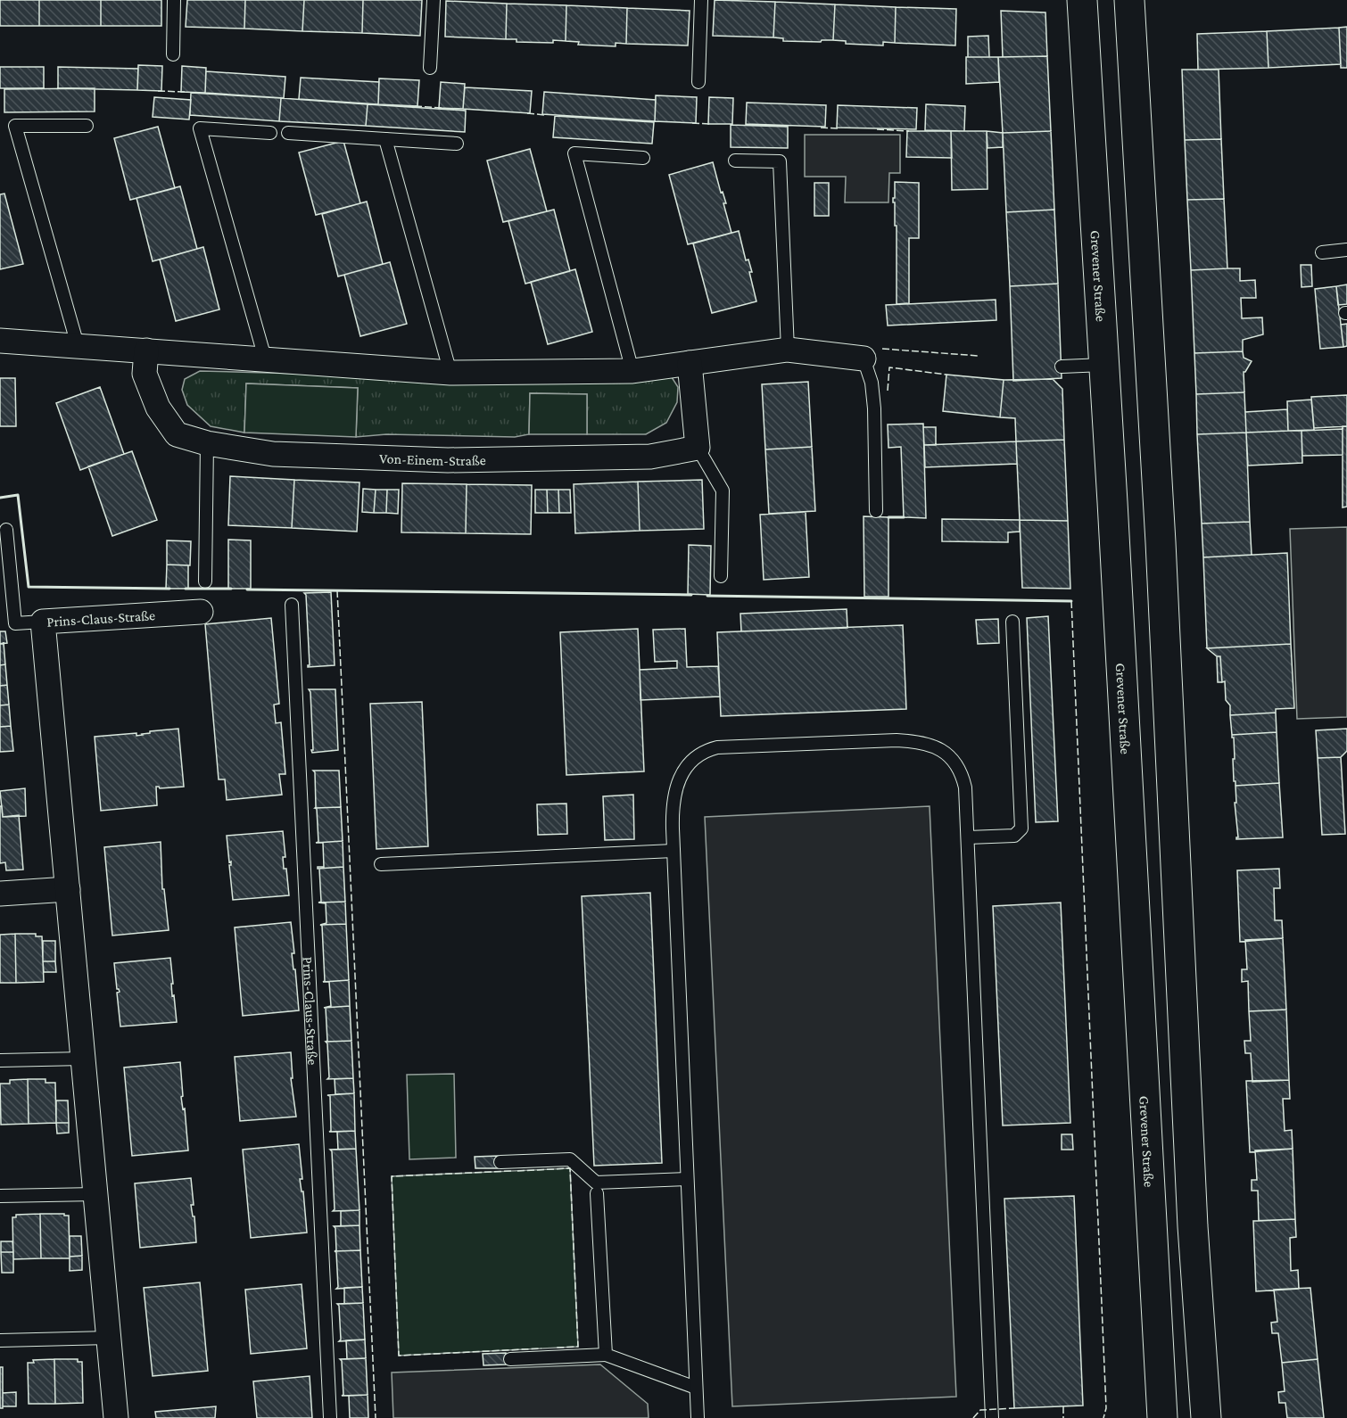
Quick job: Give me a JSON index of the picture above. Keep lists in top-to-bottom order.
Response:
{
  "streets": {
    "main road": ["Grevener Straße"],
    "street": ["Von-Einem-Straße", "Prins-Claus-Straße"]
  }
}
